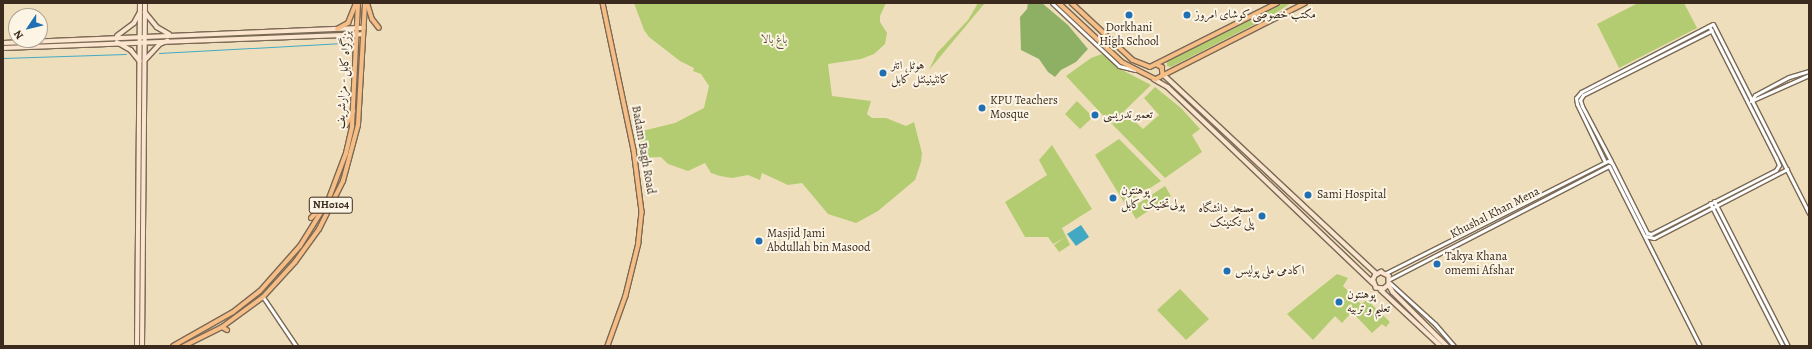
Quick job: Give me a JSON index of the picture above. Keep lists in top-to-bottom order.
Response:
{
  "streets": {
    "highway": ["بزرگراه کابل - مزارشریف", "NH0104"],
    "main road": ["Badam Bagh Road"],
    "street": ["Khushal Khan Mena"]
  },
  "parks": ["باغ بالا"],
  "places": [
    "Dorkhani High School",
    "مکتب خصوصی کوشای امروز",
    "ہوٹل انٹر کانٹینینٹل کابل",
    "KPU Teachers Mosque",
    "تعمیر تدریسی",
    "Sami Hospital",
    "پوهنتون پولی‌تخنیک کابل",
    "مسجد دانشگاه پلی تکنینک",
    "Masjid Jami Abdullah bin Masood",
    "Takya Khana omemi Afshar",
    "اکادمی ملی پولیس",
    "پوهنتون تعلیم و تربیه"
  ],
  "north": "bottom left"
}
